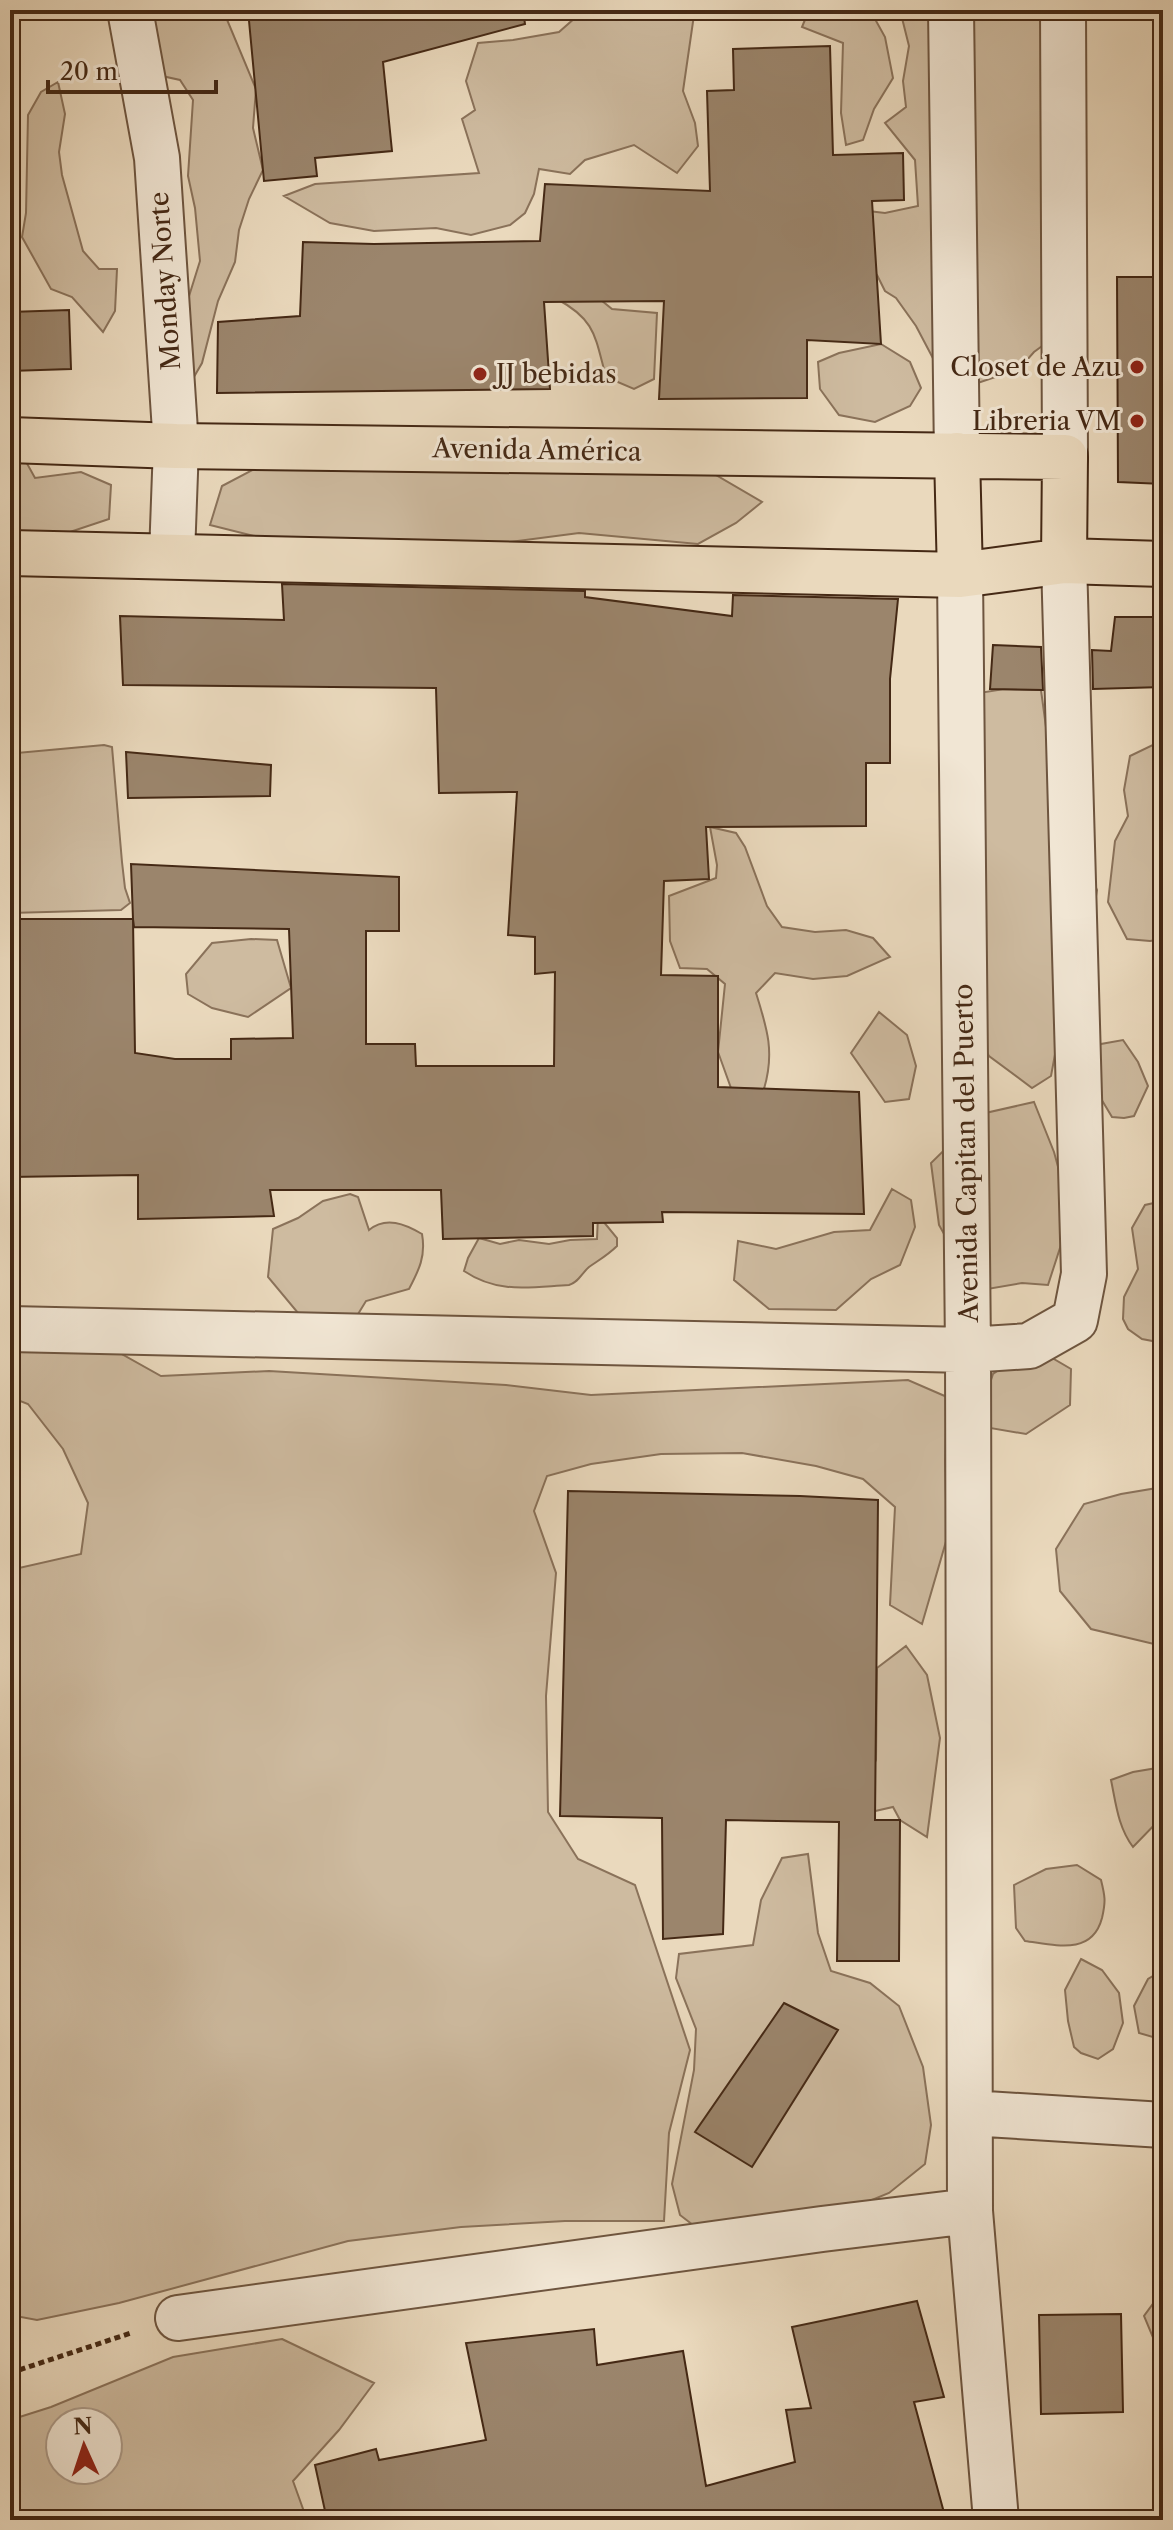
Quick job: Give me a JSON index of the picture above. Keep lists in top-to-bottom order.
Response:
{
  "streets": {
    "main road": ["Avenida América", "Avenida Capitan del Puerto"],
    "street": ["Monday Norte"]
  },
  "crossings": [
    ["Monday Norte", "Avenida América"],
    ["Avenida América", "Avenida Capitan del Puerto"]
  ],
  "places": ["Closet de Azu", "JJ bebidas", "Libreria VM"],
  "scale_bar": "20 m",
  "north": "top"
}
